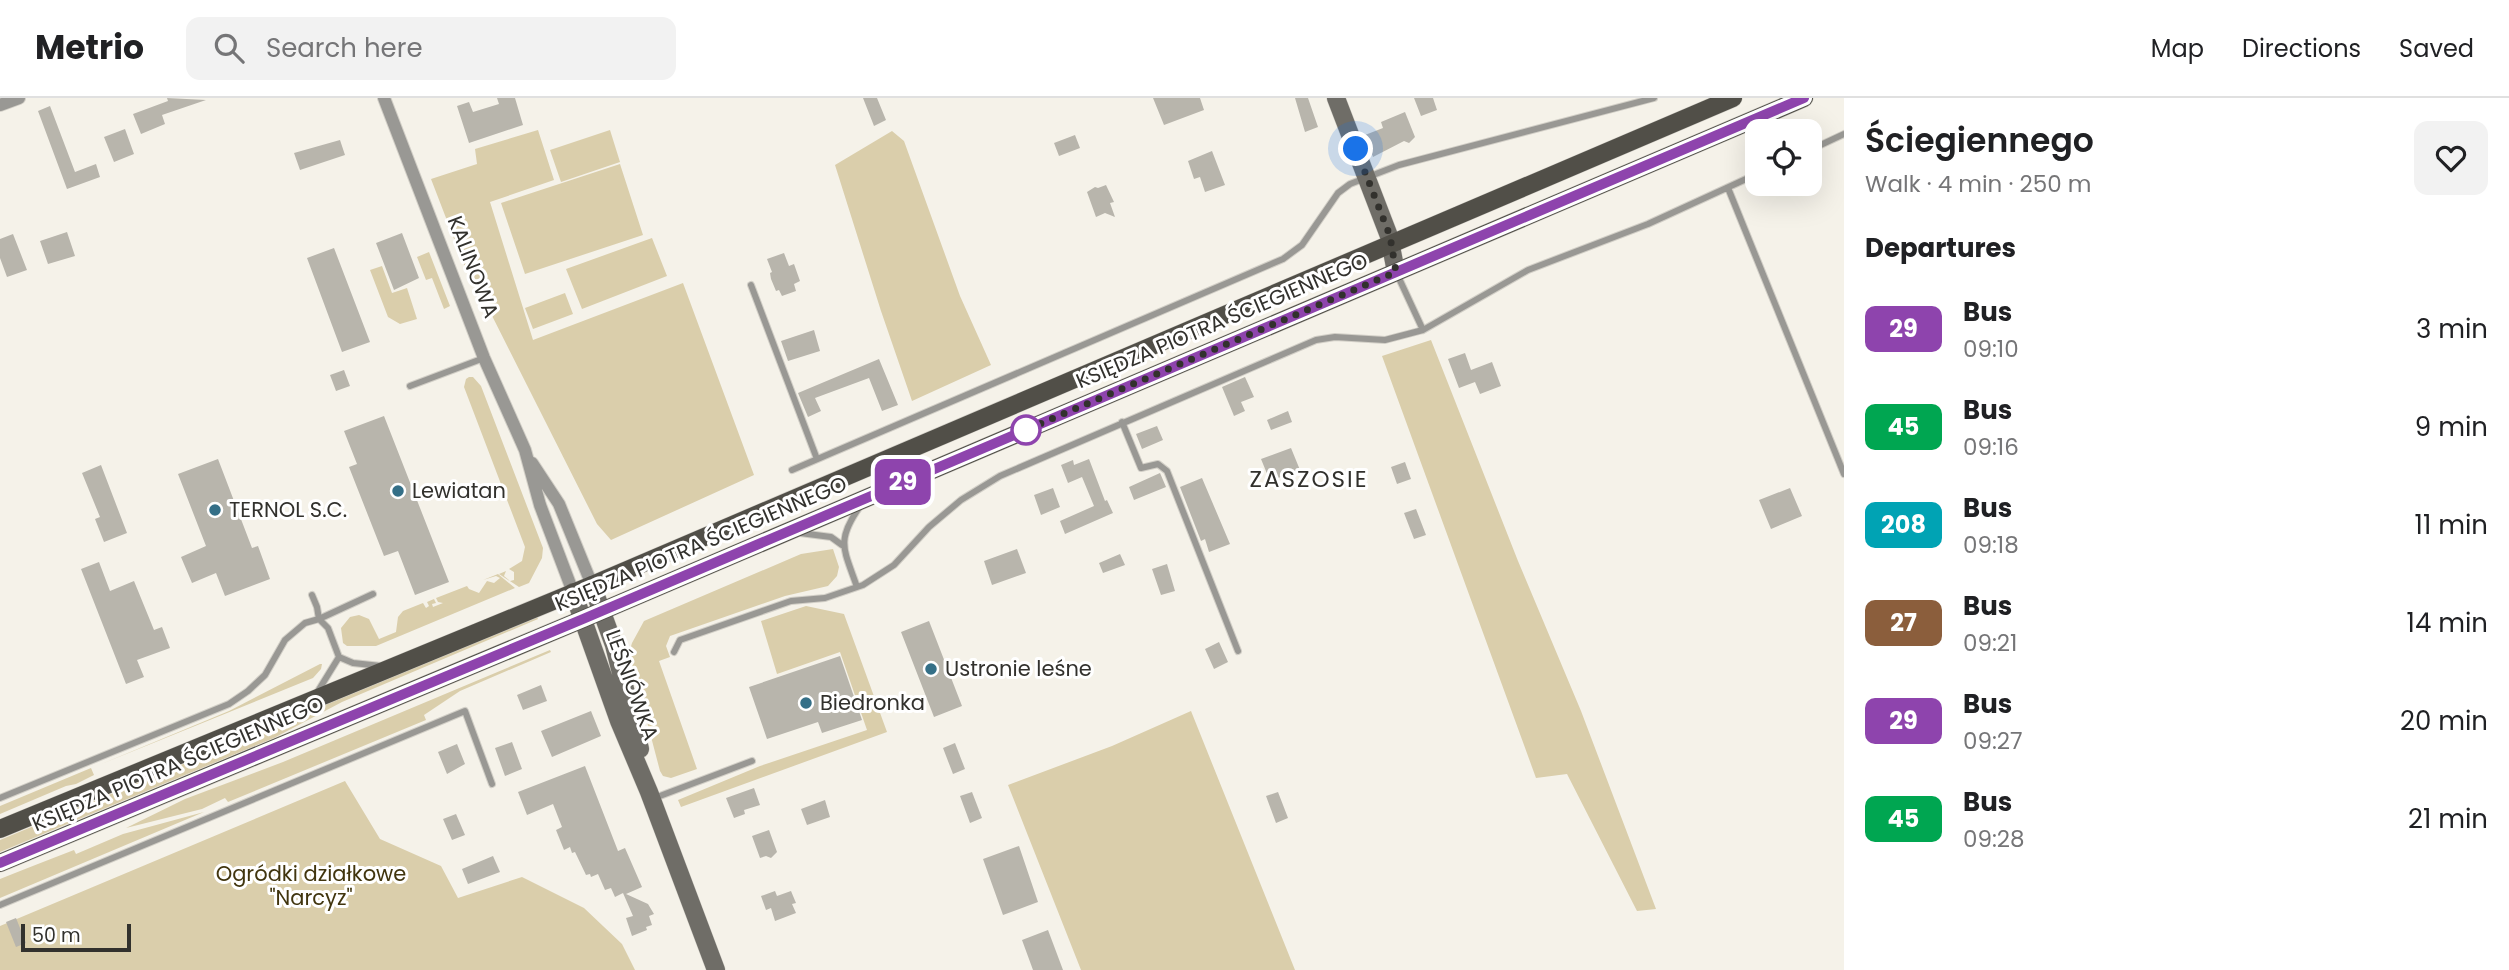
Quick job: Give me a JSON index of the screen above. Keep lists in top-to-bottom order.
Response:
{
  "streets": {
    "main road": ["KSIĘDZA PIOTRA ŚCIEGIENNEGO"],
    "street": ["KALINOWA", "LEŚNIÓWKA"]
  },
  "crossings": [
    ["KALINOWA", "KSIĘDZA PIOTRA ŚCIEGIENNEGO"],
    ["KALINOWA", "LEŚNIÓWKA"],
    ["KSIĘDZA PIOTRA ŚCIEGIENNEGO", "LEŚNIÓWKA"]
  ],
  "districts": ["ZASZOSIE"],
  "parks": ["Ogródki działkowe \"Narcyz\""],
  "places": [
    "Lewiatan",
    "TERNOL S.C.",
    "Ustronie leśne",
    "Biedronka"
  ],
  "lines": ["bus line 29"],
  "scale_bar": "50 m",
  "page": {
    "header": "Metrio",
    "search": "Search here",
    "nav": ["Map", "Directions", "Saved"],
    "on_map": "29",
    "heading": [
      ["Ściegiennego", "Walk · 4 min · 250 m"],
      "Departures"
    ],
    "list": [
      {
        "mark": "29",
        "name": "Bus",
        "note": "09:10",
        "value": "3 min"
      },
      {
        "mark": "45",
        "name": "Bus",
        "note": "09:16",
        "value": "9 min"
      },
      {
        "mark": "208",
        "name": "Bus",
        "note": "09:18",
        "value": "11 min"
      },
      {
        "mark": "27",
        "name": "Bus",
        "note": "09:21",
        "value": "14 min"
      },
      {
        "mark": "29",
        "name": "Bus",
        "note": "09:27",
        "value": "20 min"
      },
      {
        "mark": "45",
        "name": "Bus",
        "note": "09:28",
        "value": "21 min"
      }
    ],
    "scale": "50 m"
  }
}
